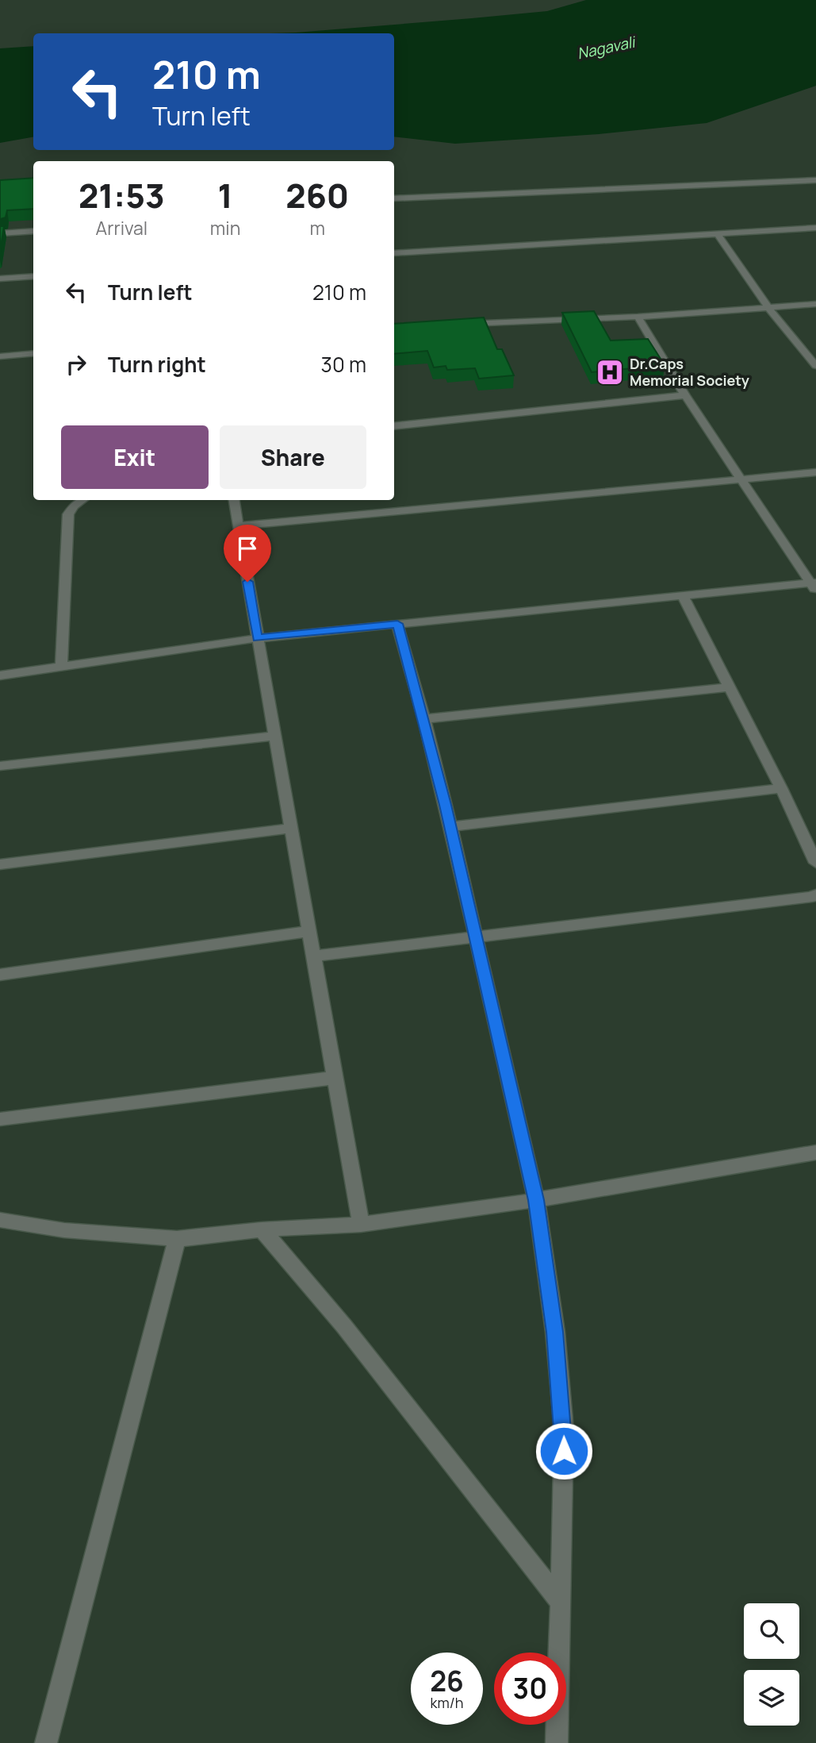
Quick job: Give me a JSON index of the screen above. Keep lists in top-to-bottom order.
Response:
{
  "water": ["Nagavali"],
  "places": {
    "hospital": ["Dr.Caps Memorial Society"]
  },
  "page": {
    "turn": ["210 m", "Turn left"],
    "eta": [
      "21:53",
      "Arrival",
      "1",
      "min",
      "260",
      "m"
    ],
    "list": [
      {
        "name": "Turn left",
        "value": "210 m"
      },
      {
        "name": "Turn right",
        "value": "30 m"
      }
    ],
    "buttons": ["Exit", "Share"],
    "speed": "26 km/h",
    "limit": "30"
  }
}
